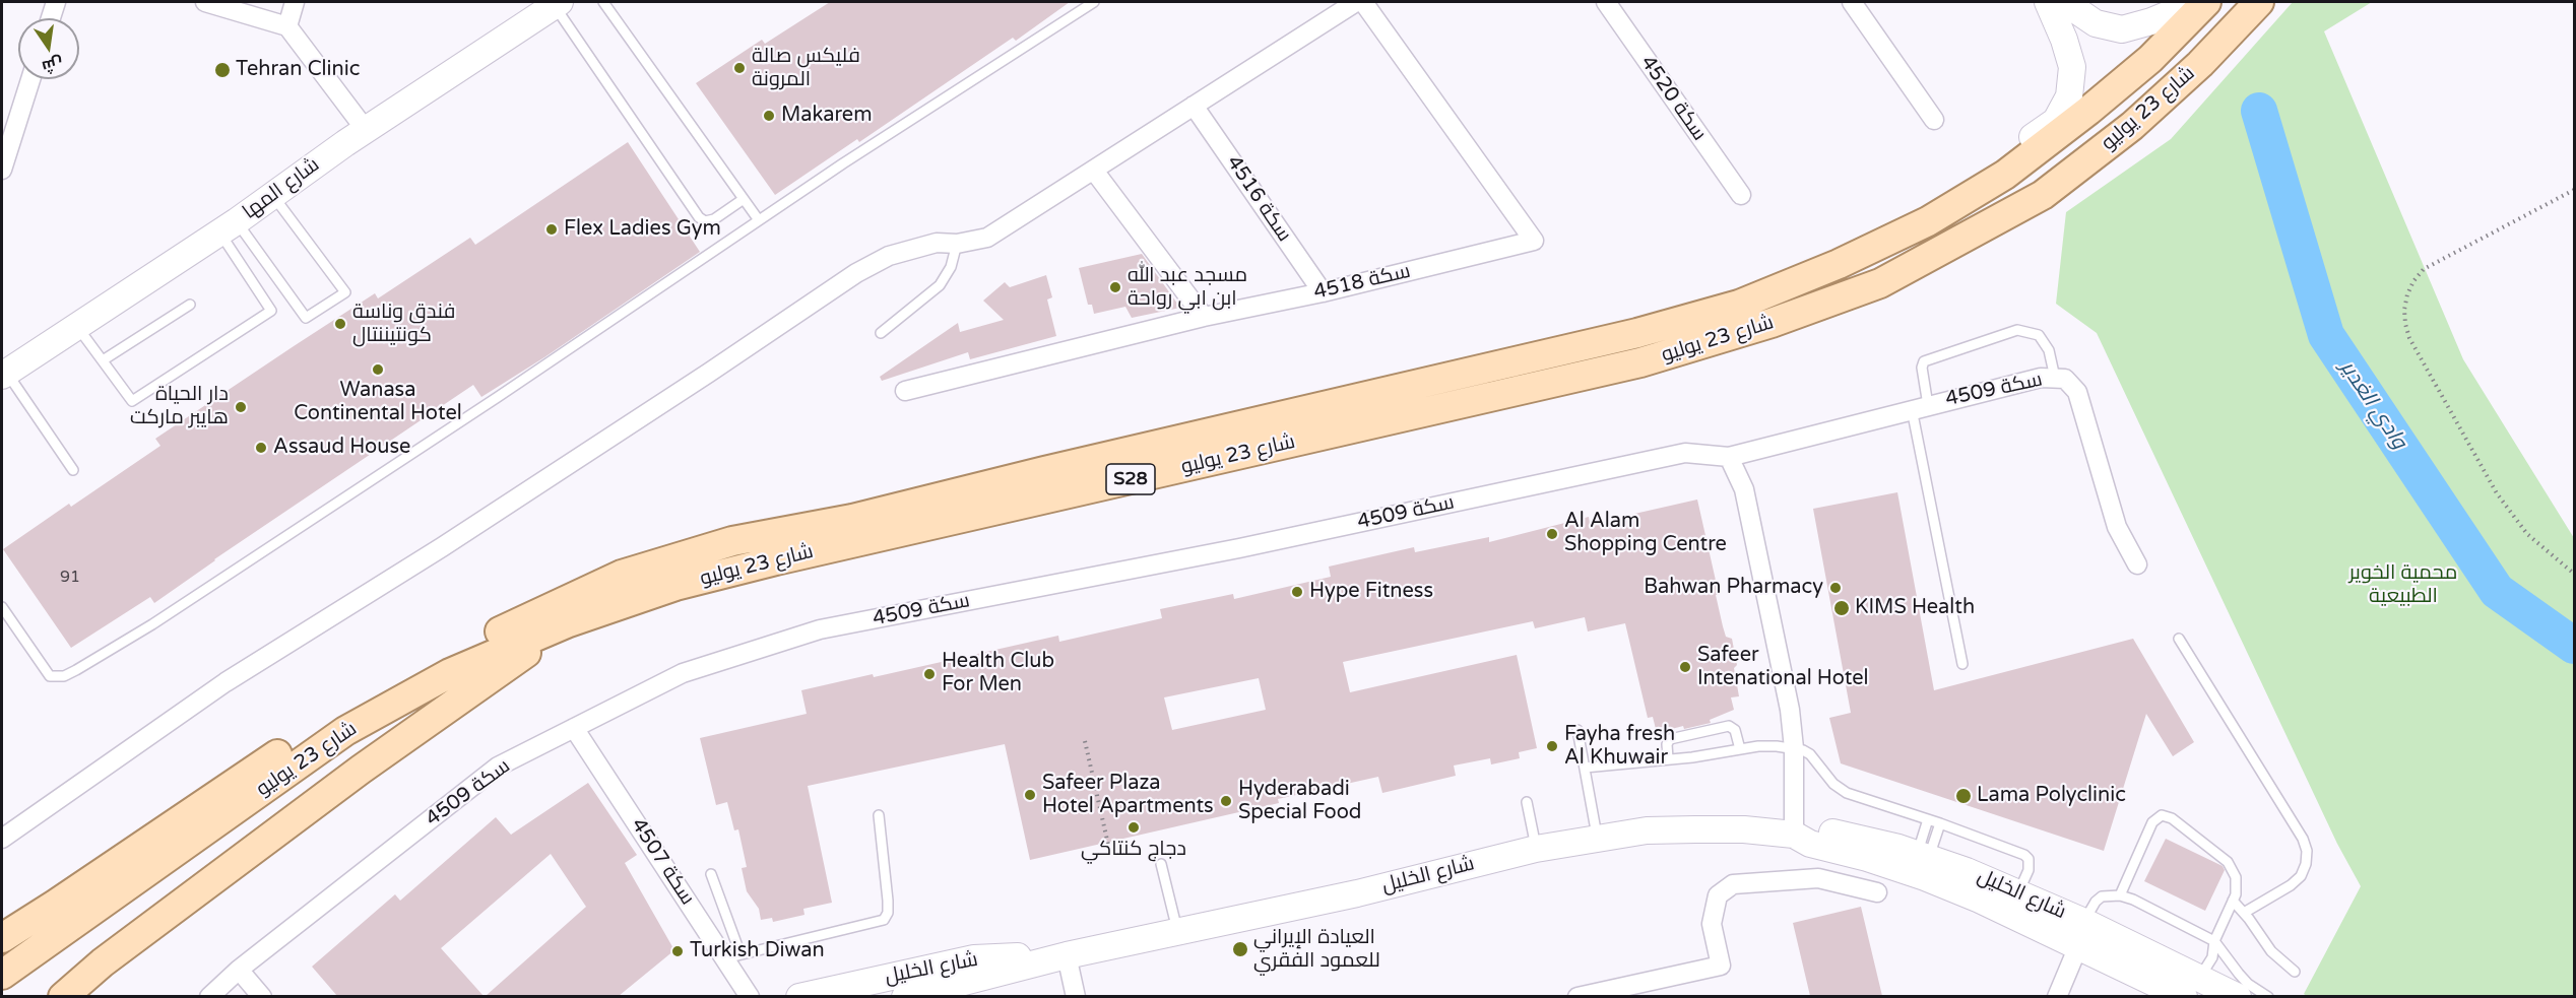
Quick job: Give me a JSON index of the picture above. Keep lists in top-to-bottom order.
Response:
{
  "streets": {
    "main road": ["شارع 23 يوليو", "S28"],
    "street": [
      "سكة 4520",
      "شارع المها",
      "سكة 4516",
      "سكة 4518",
      "سكة 4509",
      "سكة 4507",
      "شارع الخليل"
    ]
  },
  "crossings": [
    ["سكة 4516", "سكة 4518"],
    ["سكة 4509", "سكة 4507"]
  ],
  "water": ["وادي الغدير"],
  "parks": ["محمية الخوير الطبيعية"],
  "places": [
    "فليكس صالة المرونة",
    "Tehran Clinic",
    "Makarem",
    "Flex Ladies Gym",
    "مسجد عبد الله ابن ابي رواحة",
    "فندق وناسة كونتيننتال",
    "Wanasa Continental Hotel",
    "دار الحياة هايبر ماركت",
    "Assaud House",
    "Al Alam Shopping Centre",
    "Bahwan Pharmacy",
    "Hype Fitness",
    "KIMS Health",
    "Safeer Intenational Hotel",
    "Health Club For Men",
    "Fayha fresh Al Khuwair",
    "Safeer Plaza Hotel Apartments",
    "Lama Polyclinic",
    "Hyderabadi Special Food",
    "دجاج كنتاكي",
    "العيادة الإيراني للعمود الفقري",
    "Turkish Diwan"
  ],
  "house_numbers": ["91"],
  "north": "bottom"
}
